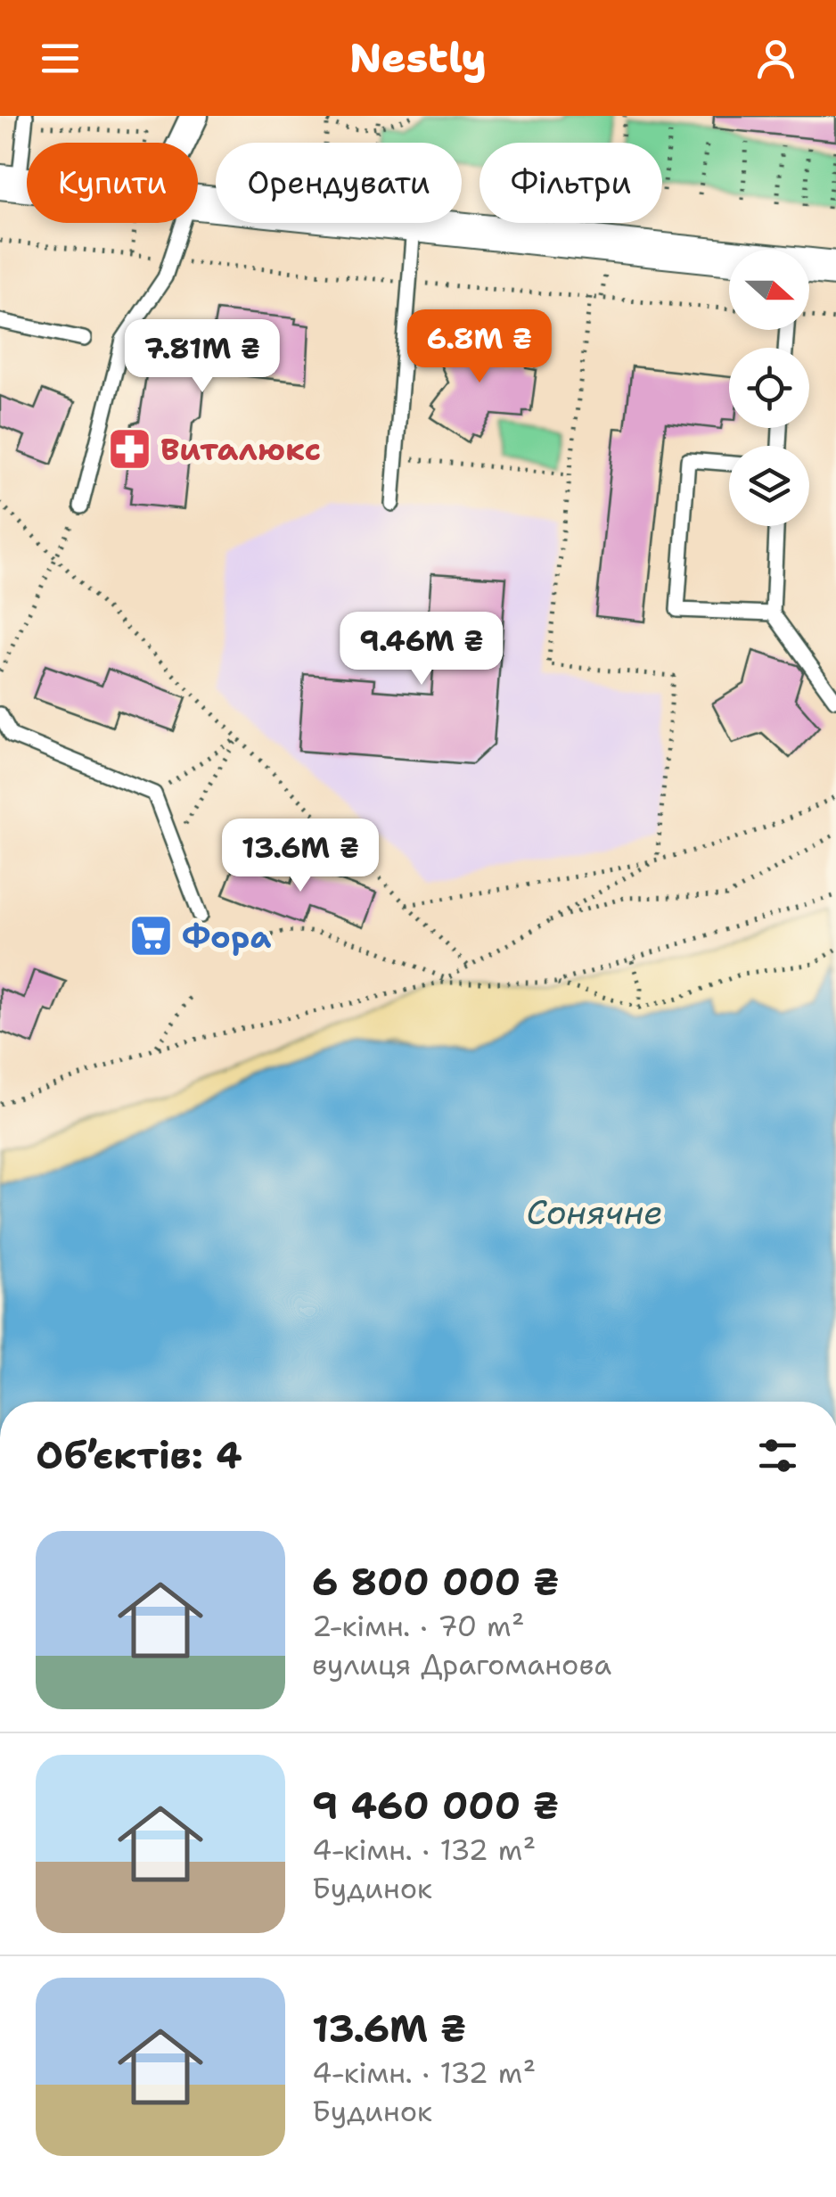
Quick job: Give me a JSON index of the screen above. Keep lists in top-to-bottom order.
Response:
{
  "water": ["Сонячне"],
  "places": {
    "pharmacy": ["Виталюкс"],
    "supermarket": ["Фора"]
  },
  "north": "right",
  "page": {
    "header": "Nestly",
    "chip": ["Купити", "Орендувати", "Фільтри"],
    "price": [
      "6.8M ₴",
      "7.81M ₴",
      "9.46M ₴",
      "13.6M ₴"
    ],
    "heading": "Об’єктів: 4",
    "list": [
      {
        "name": "6 800 000 ₴",
        "note": "2-кімн. · 70 m² · вулиця Драгоманова"
      },
      {
        "name": "9 460 000 ₴",
        "note": "4-кімн. · 132 m² · Будинок"
      },
      {
        "name": "13.6M ₴",
        "note": "4-кімн. · 132 m² · Будинок"
      }
    ]
  }
}
